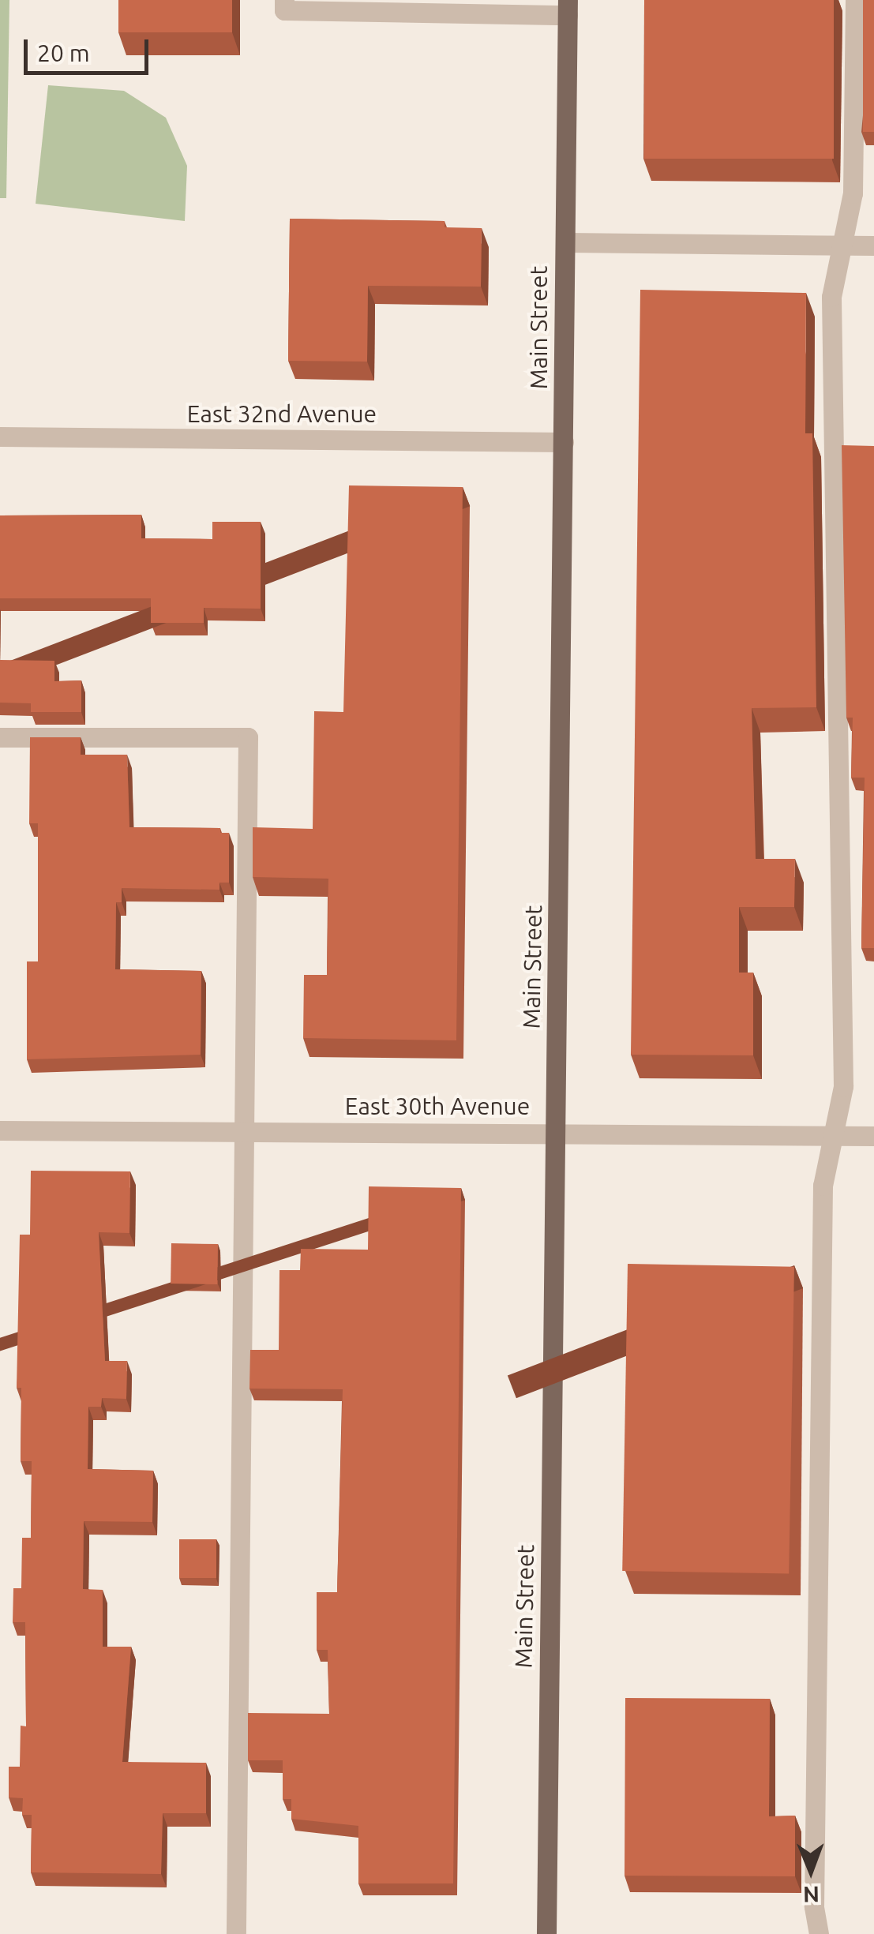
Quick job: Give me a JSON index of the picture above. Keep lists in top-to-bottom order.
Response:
{
  "streets": {
    "main road": ["Main Street"],
    "street": ["East 32nd Avenue", "East 30th Avenue"]
  },
  "crossings": [
    ["Main Street", "East 32nd Avenue"],
    ["Main Street", "East 30th Avenue"]
  ],
  "scale_bar": "20 m",
  "north": "bottom"
}
